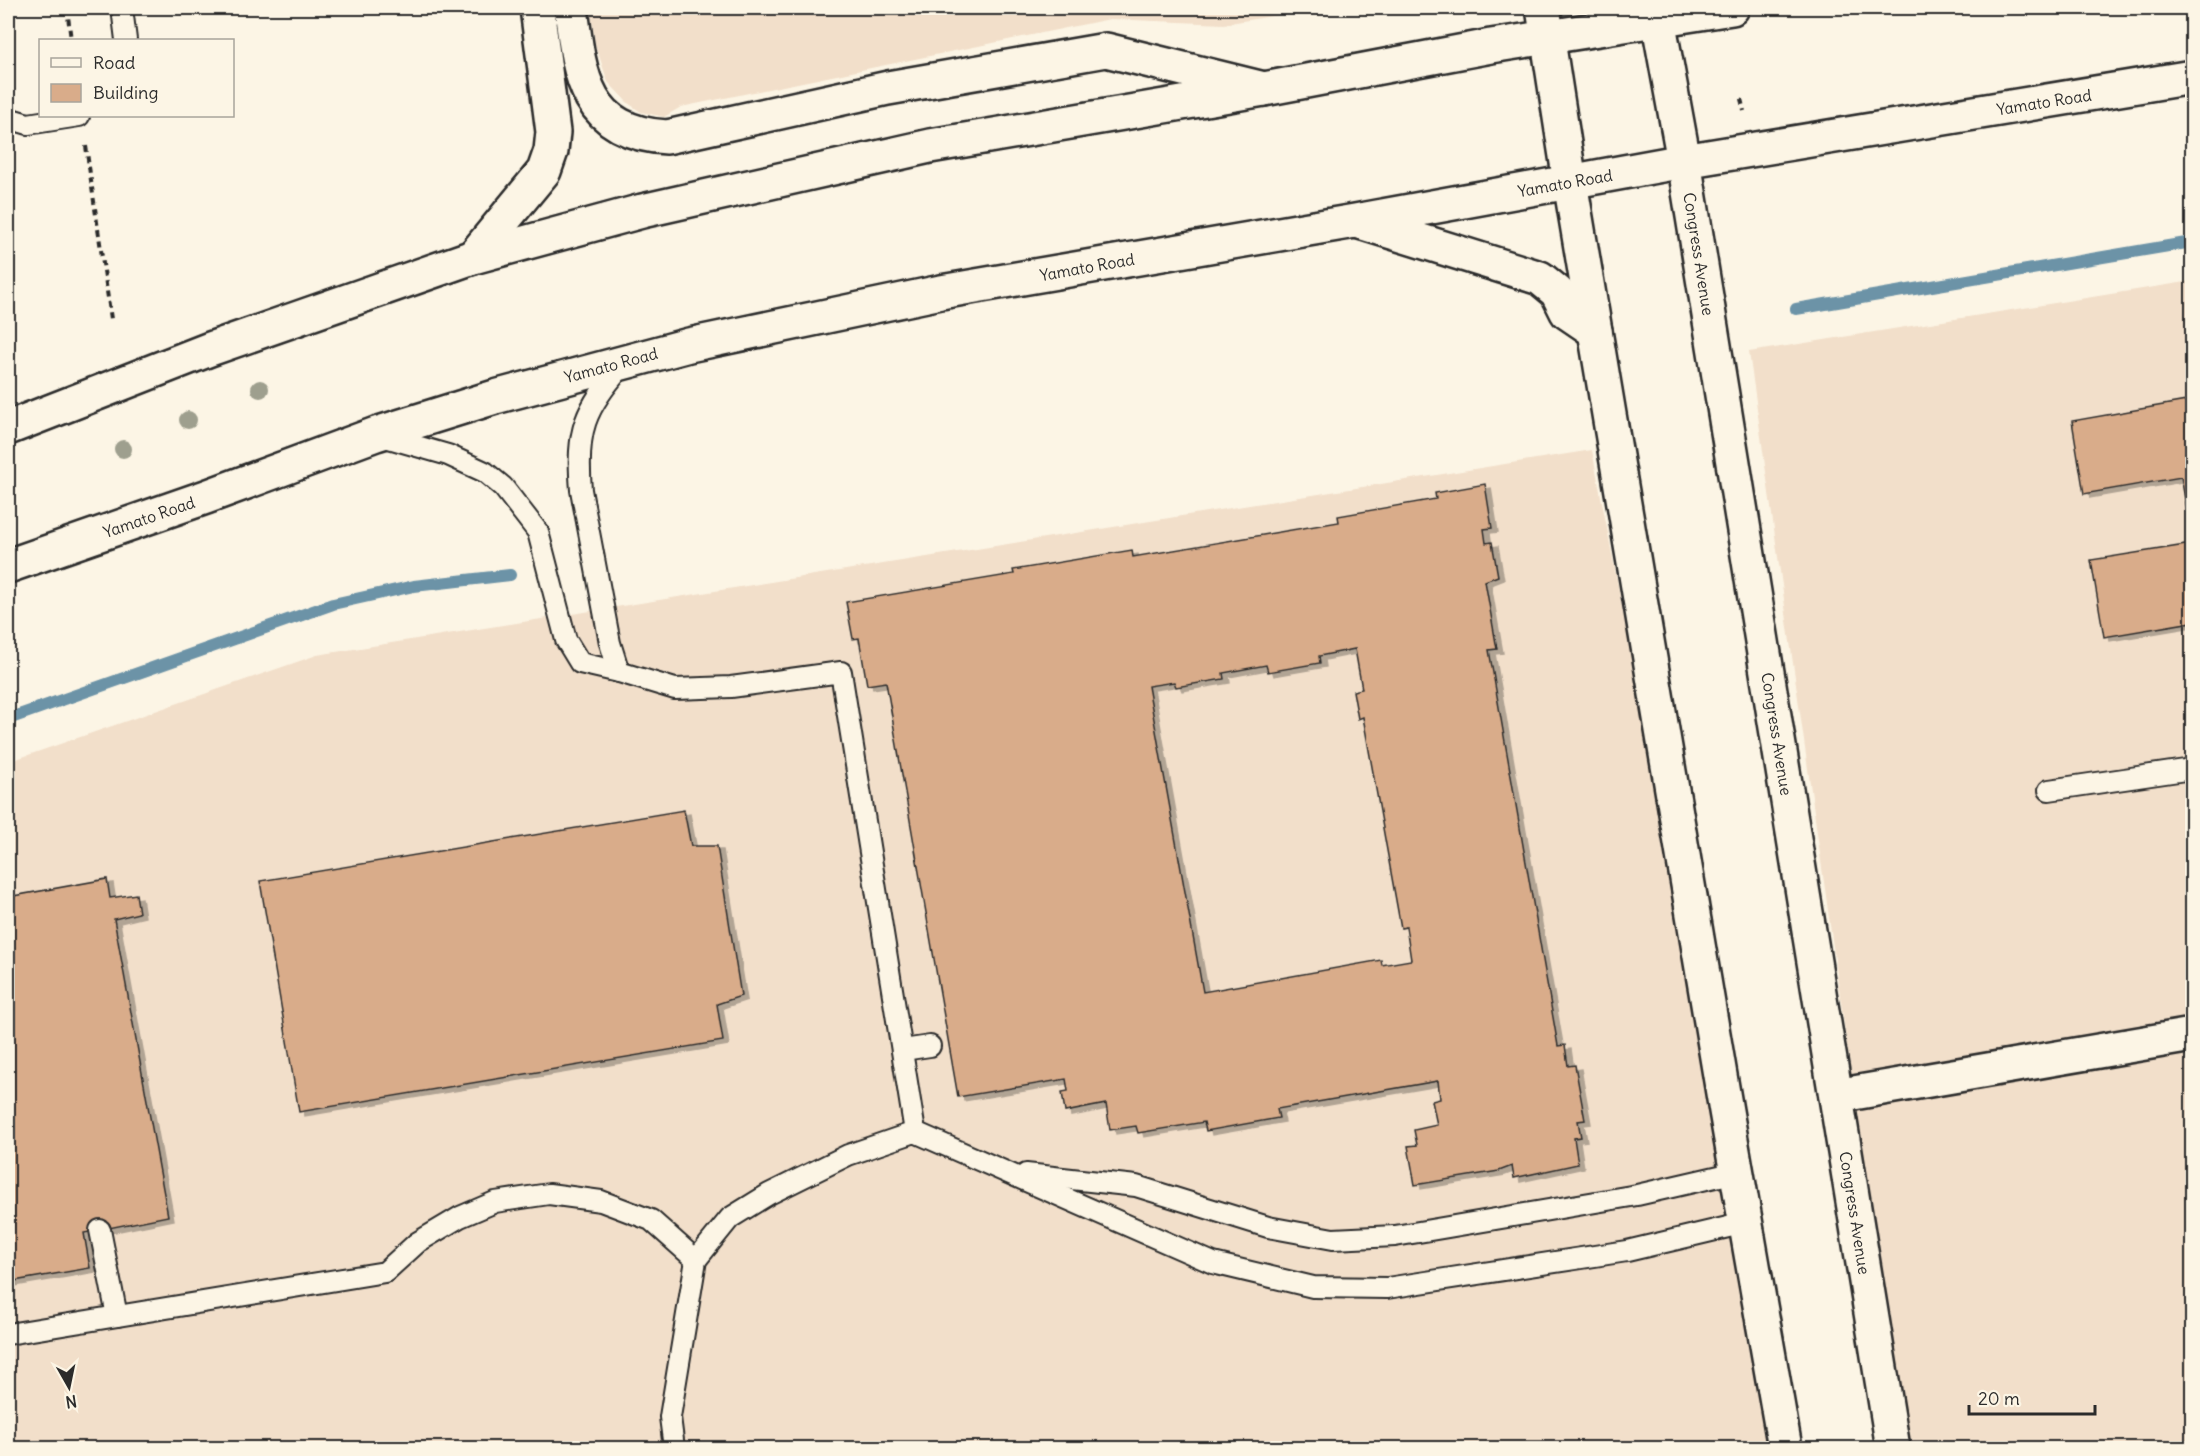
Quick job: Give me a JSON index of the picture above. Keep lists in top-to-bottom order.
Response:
{
  "streets": {
    "main road": ["Yamato Road", "Congress Avenue"]
  },
  "crossings": [
    ["Yamato Road", "Congress Avenue"]
  ],
  "legend": ["Road", "Building"],
  "scale_bar": "20 m",
  "north": "bottom"
}
